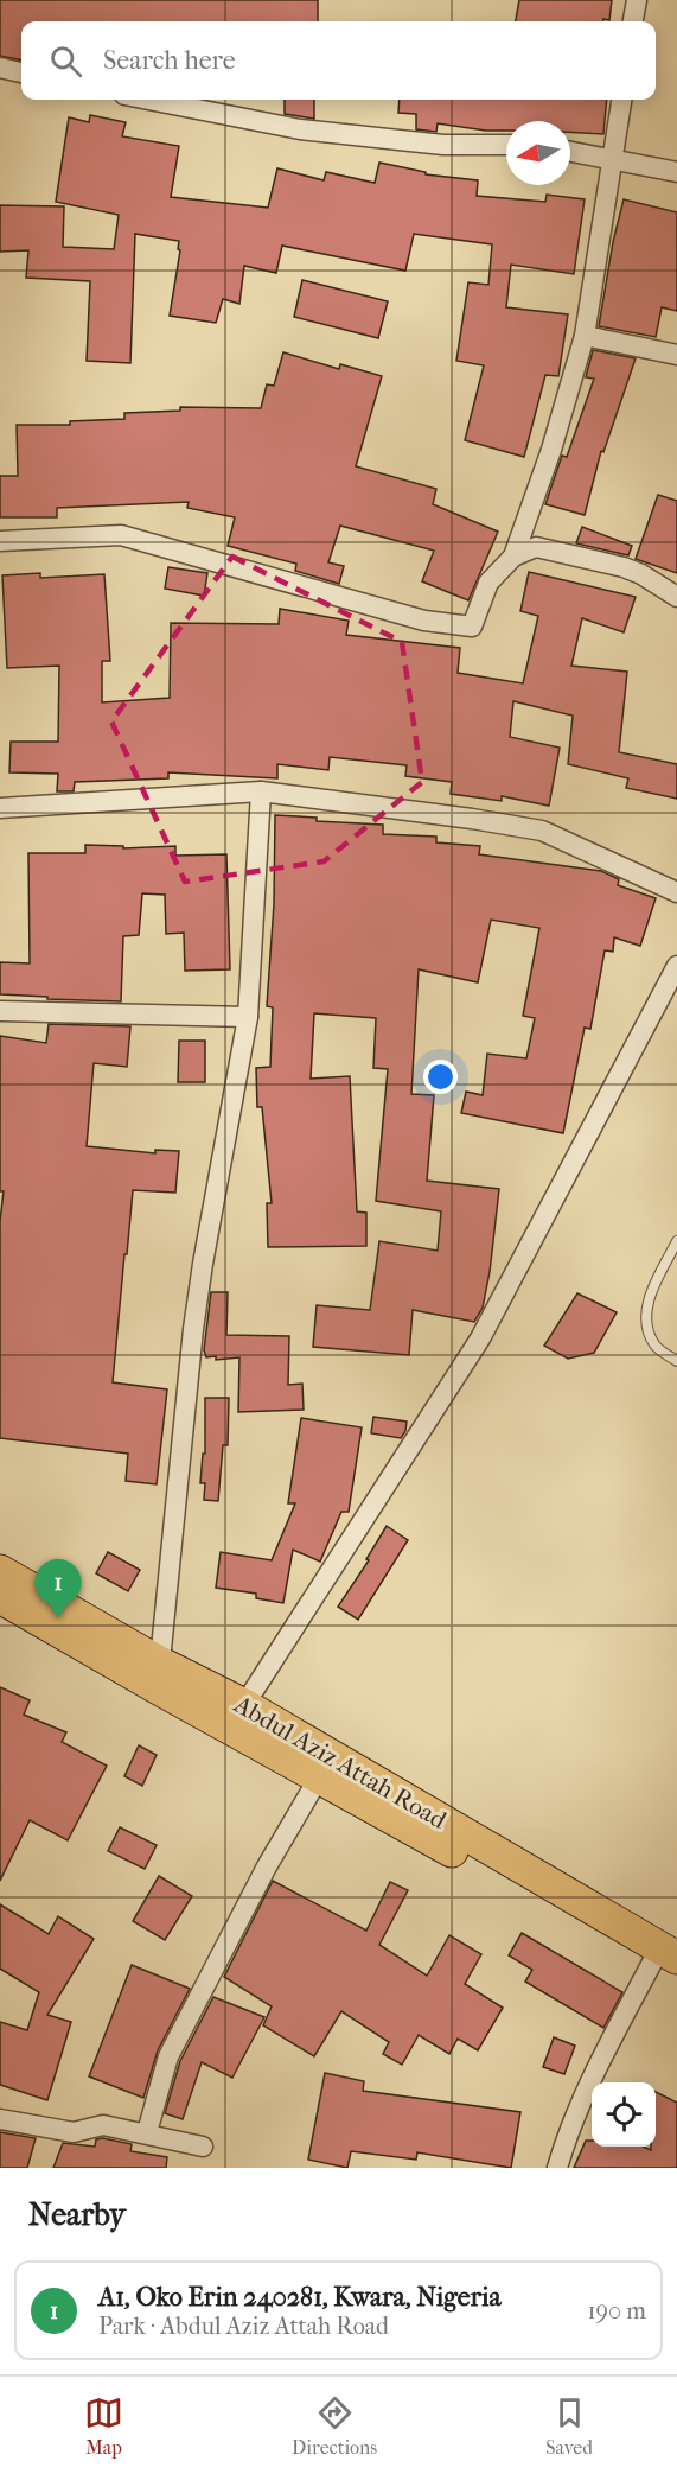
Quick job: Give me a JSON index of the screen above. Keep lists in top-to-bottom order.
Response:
{
  "streets": {
    "highway": ["Abdul Aziz Attah Road"]
  },
  "north": "left",
  "page": {
    "search": "Search here",
    "pins": "1",
    "heading": "Nearby",
    "list": [
      {
        "mark": "1",
        "name": "A1, Oko Erin 240281, Kwara, Nigeria",
        "note": "Park · Abdul Aziz Attah Road",
        "value": "190 m"
      }
    ],
    "nav": ["Map", "Directions", "Saved"]
  }
}
